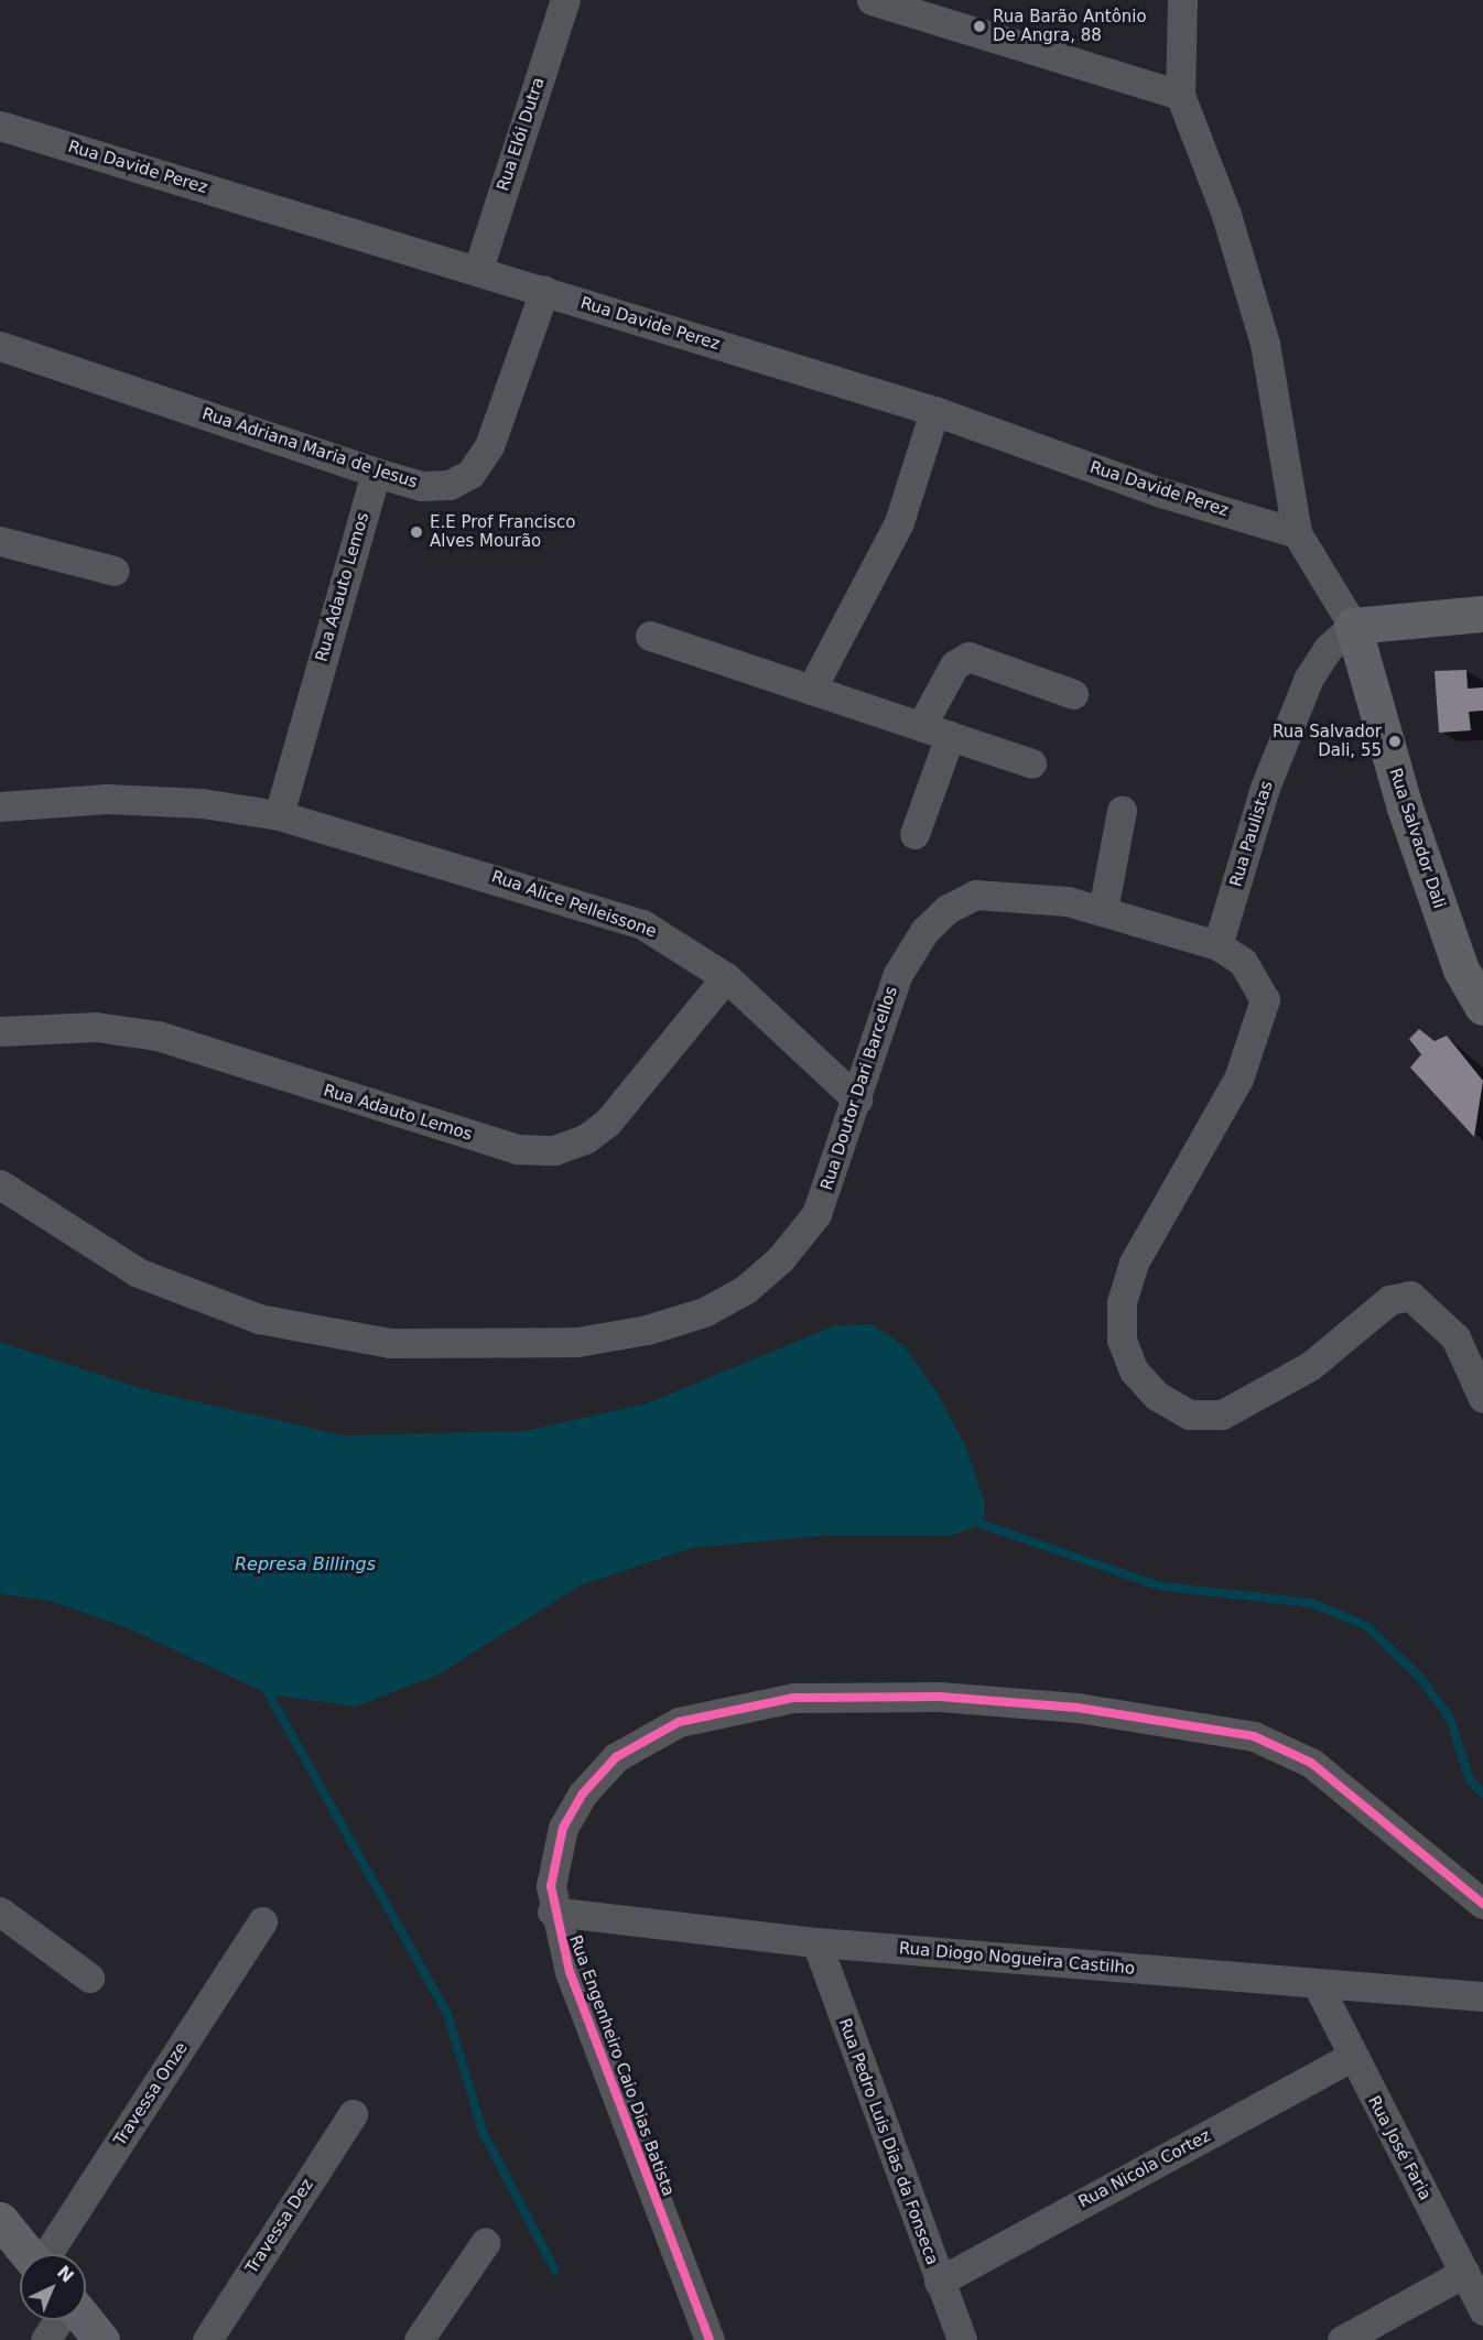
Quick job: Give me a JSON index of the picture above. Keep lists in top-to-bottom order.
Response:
{
  "streets": {
    "street": [
      "Rua Elói Dutra",
      "Rua Davide Perez",
      "Rua Adriana Maria de Jesus",
      "Rua Adauto Lemos",
      "Rua Paulistas",
      "Rua Salvador Dali",
      "Rua Alice Pelleissone",
      "Rua Doutor Dari Barcellos",
      "Rua Diogo Nogueira Castilho",
      "Rua Engenheiro Caio Dias Batista",
      "Travessa Onze",
      "Rua Pedro Luis Dias da Fonseca",
      "Rua José Faria",
      "Rua Nicola Cortez",
      "Travessa Dez"
    ]
  },
  "crossings": [
    ["Rua Elói Dutra", "Rua Davide Perez"],
    ["Rua Davide Perez", "Rua Adriana Maria de Jesus"],
    ["Rua Adriana Maria de Jesus", "Rua Adauto Lemos"],
    ["Rua Adauto Lemos", "Rua Alice Pelleissone"],
    ["Rua Paulistas", "Rua Salvador Dali"],
    ["Rua Paulistas", "Rua Doutor Dari Barcellos"],
    ["Rua Alice Pelleissone", "Rua Doutor Dari Barcellos"],
    ["Rua Diogo Nogueira Castilho", "Rua Engenheiro Caio Dias Batista"],
    ["Rua Diogo Nogueira Castilho", "Rua Pedro Luis Dias da Fonseca"],
    ["Rua Diogo Nogueira Castilho", "Rua José Faria"],
    ["Rua Pedro Luis Dias da Fonseca", "Rua Nicola Cortez"],
    ["Rua José Faria", "Rua Nicola Cortez"]
  ],
  "water": ["Represa Billings"],
  "places": ["Rua Barão Antônio De Angra, 88", "E.E Prof Francisco Alves Mourão", "Rua Salvador Dali, 55"],
  "north": "top right"
}
